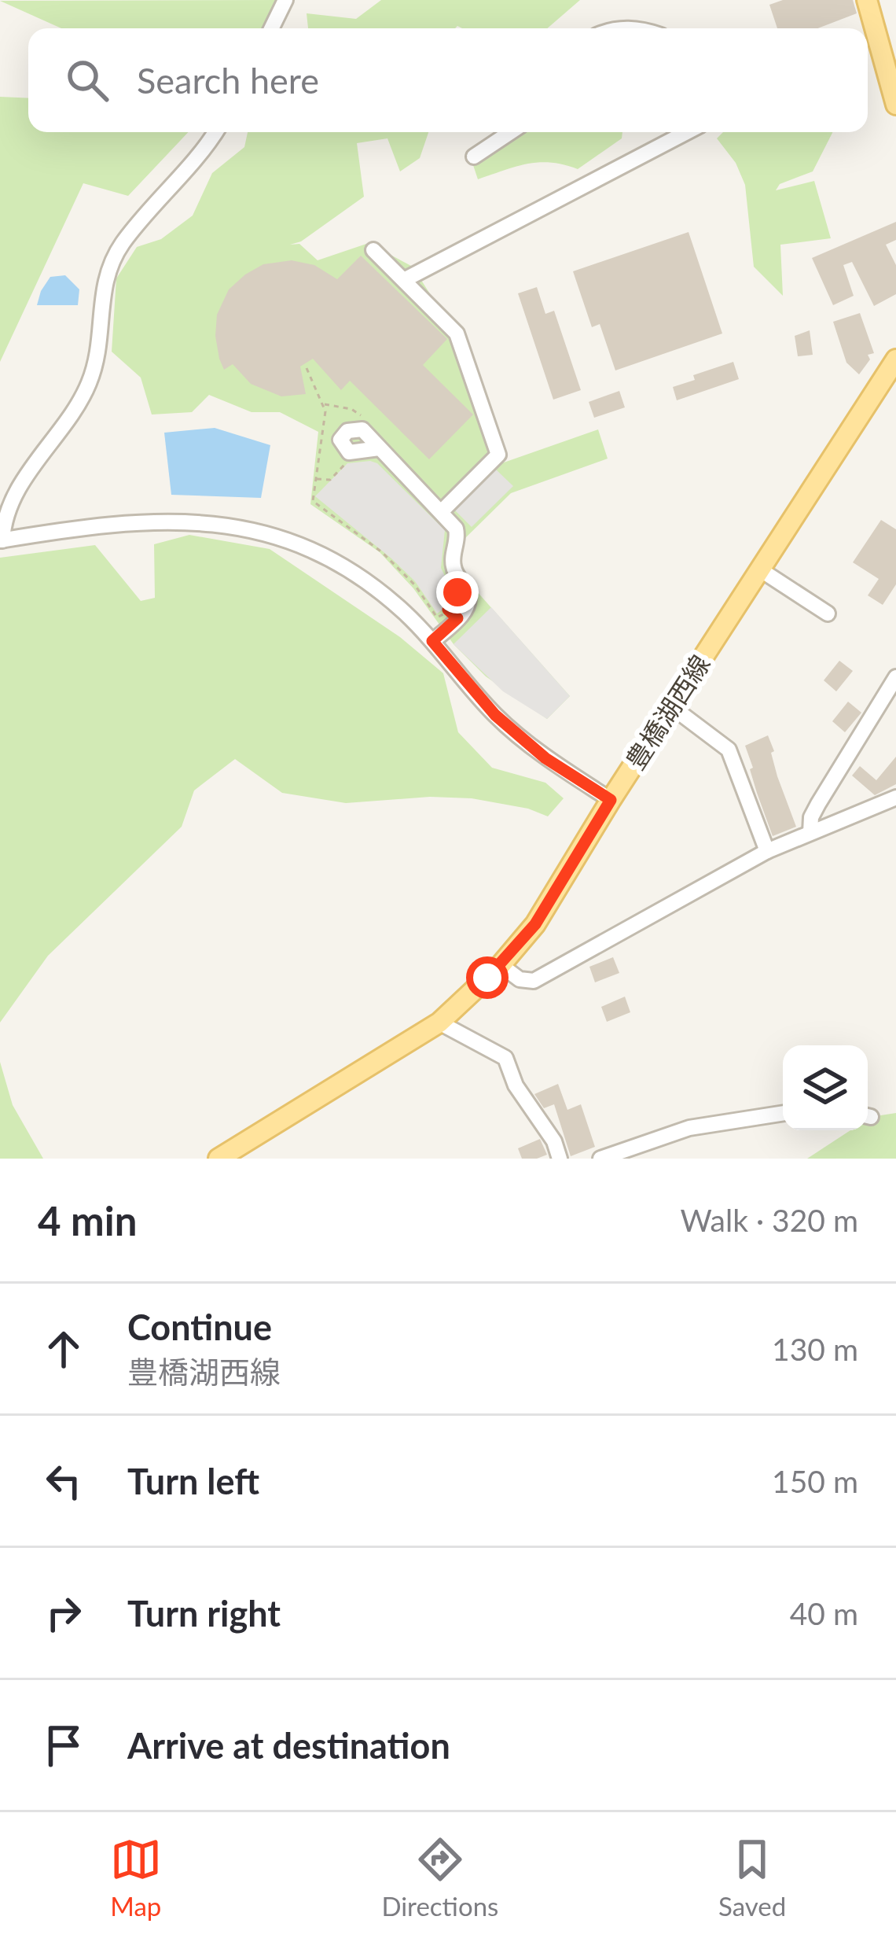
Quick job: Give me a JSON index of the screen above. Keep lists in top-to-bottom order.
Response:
{
  "streets": {
    "main road": ["豊橋湖西線"]
  },
  "page": {
    "search": "Search here",
    "heading": ["4 min", "Walk · 320 m"],
    "list": [
      ["Continue", "豊橋湖西線", "130 m"],
      ["Turn left", "150 m"],
      ["Turn right", "40 m"],
      "Arrive at destination"
    ],
    "nav": ["Map", "Directions", "Saved"]
  }
}
